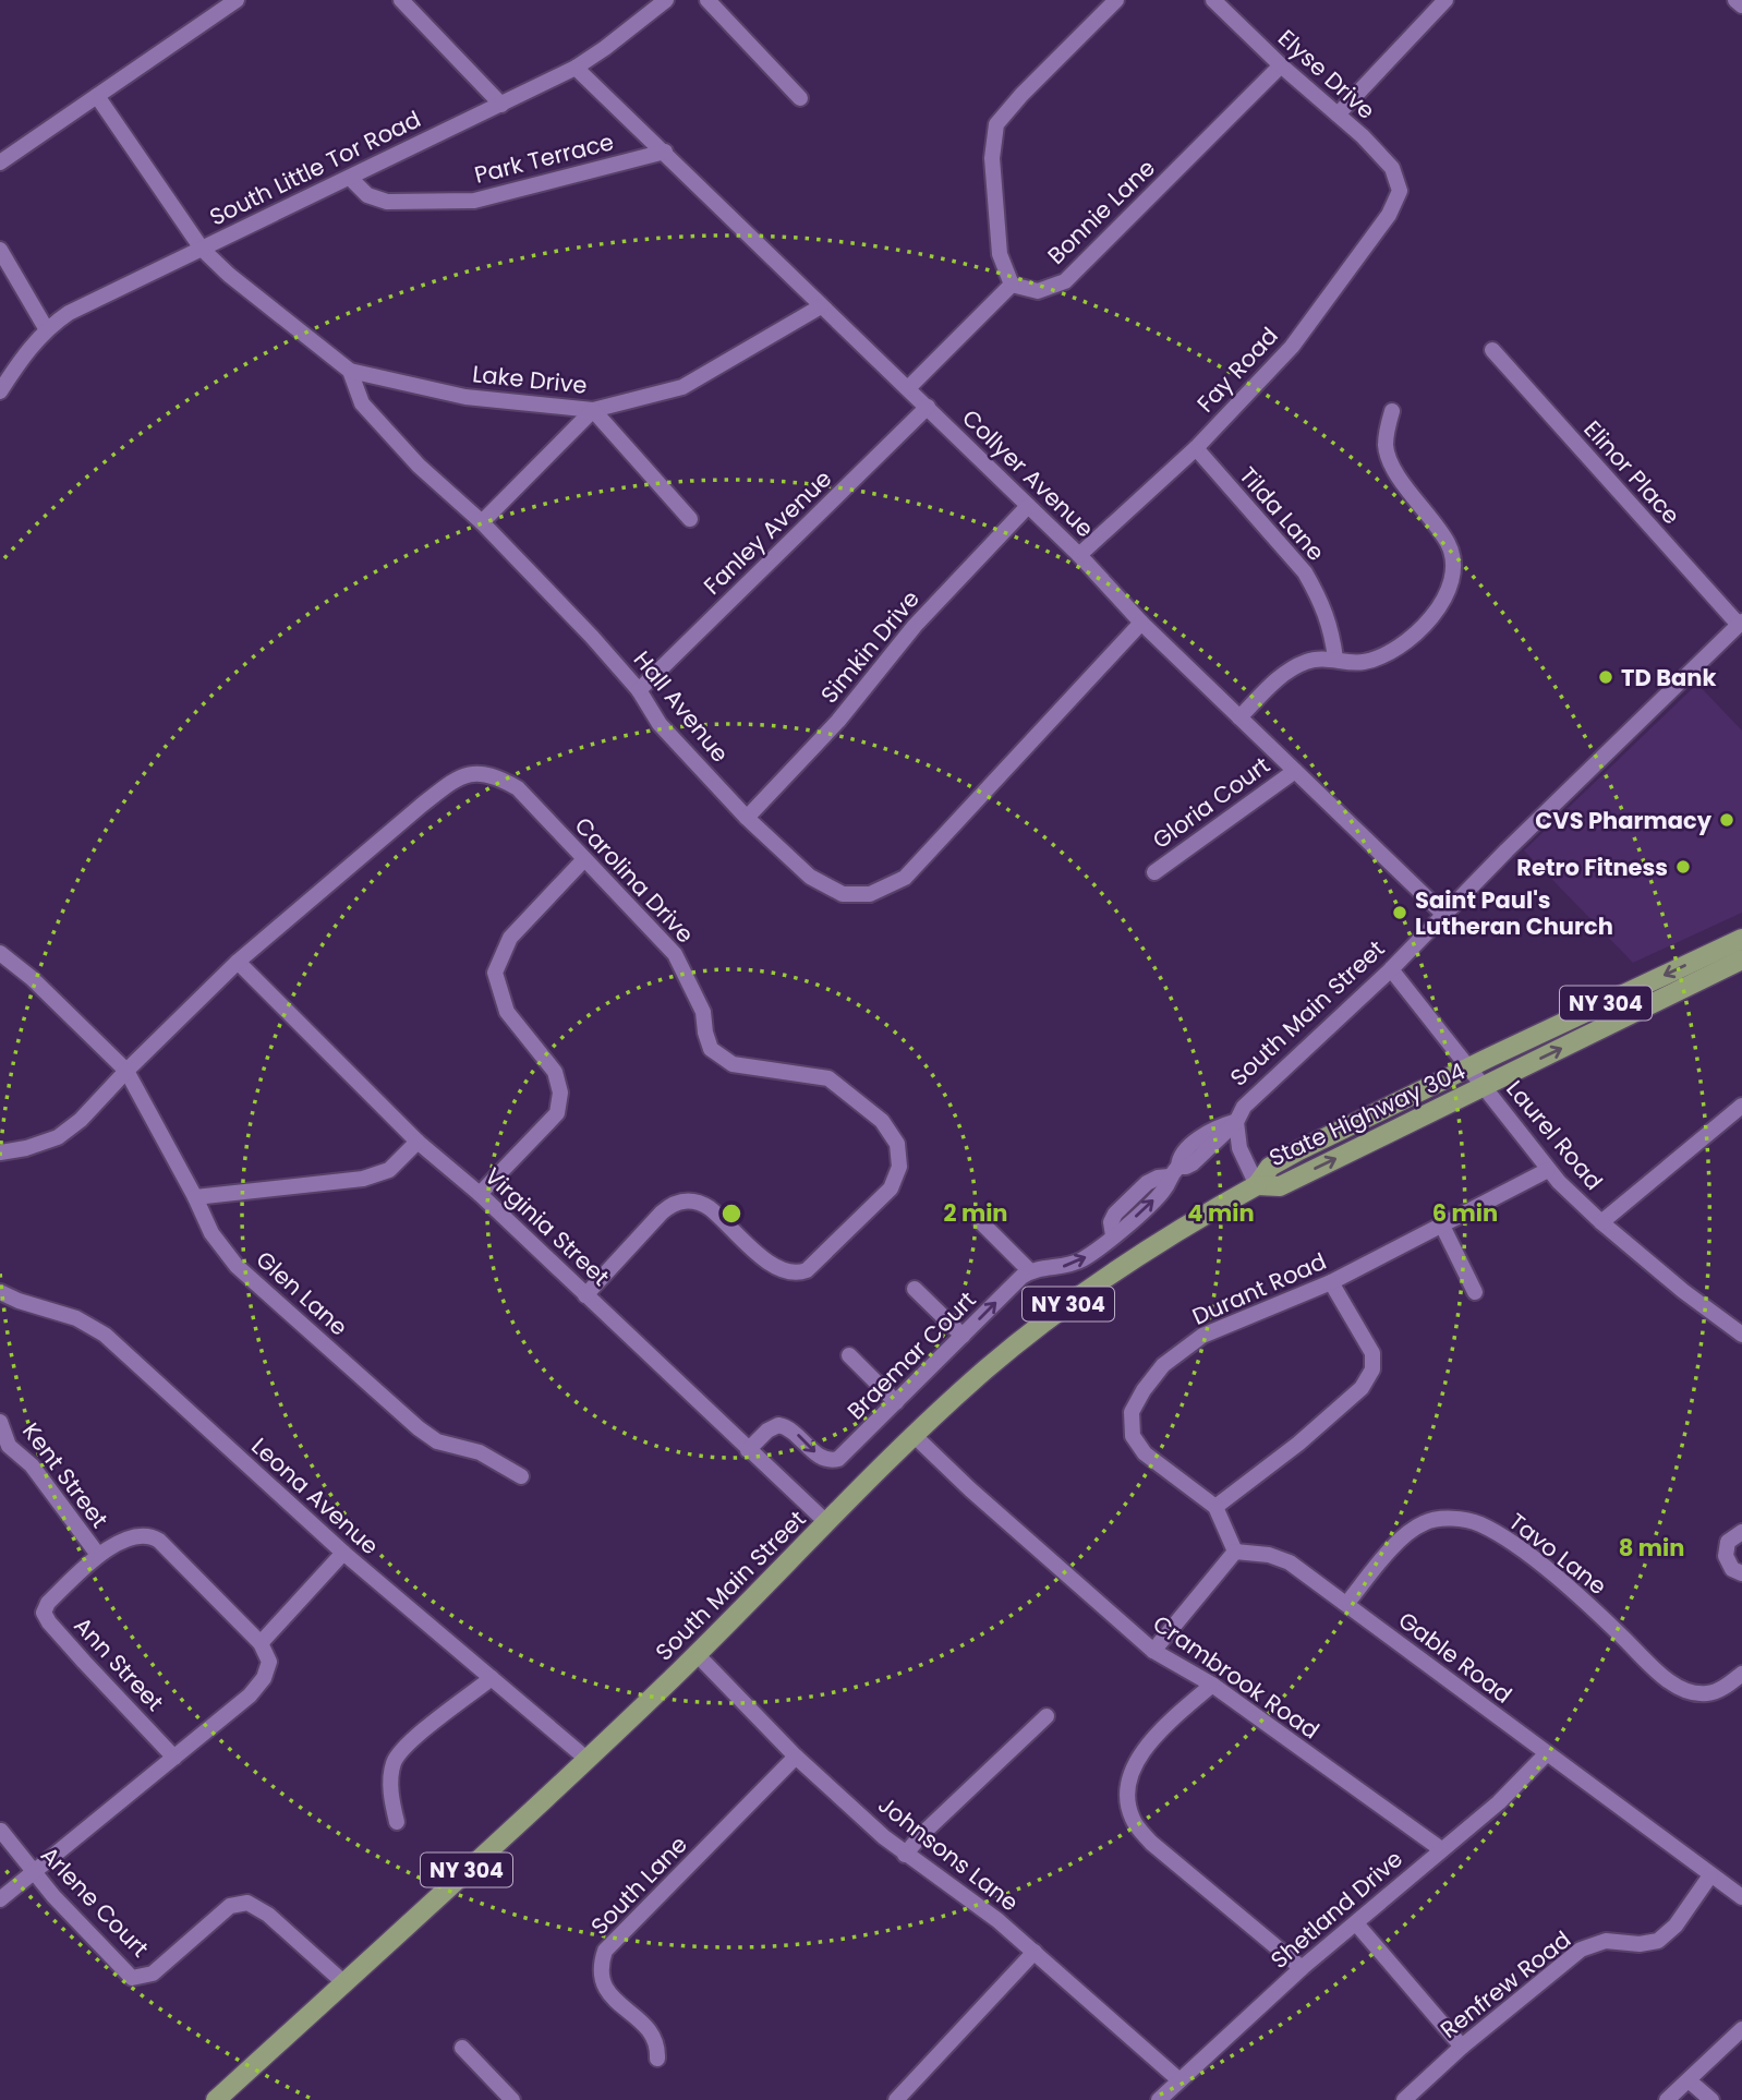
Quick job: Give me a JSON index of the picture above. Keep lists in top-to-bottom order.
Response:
{
  "streets": {
    "main road": ["NY 304", "South Main Street", "State Highway 304"],
    "street": [
      "Elyse Drive",
      "Park Terrace",
      "South Little Tor Road",
      "Bonnie Lane",
      "Fay Road",
      "Lake Drive",
      "Elinor Place",
      "Collyer Avenue",
      "Tilda Lane",
      "Fanley Avenue",
      "Simkin Drive",
      "Hall Avenue",
      "Gloria Court",
      "Carolina Drive",
      "Laurel Road",
      "Virginia Street",
      "Durant Road",
      "Glen Lane",
      "Braemar Court",
      "Kent Street",
      "Leona Avenue",
      "Tavo Lane",
      "Gable Road",
      "Ann Street",
      "Crambrook Road",
      "Johnsons Lane",
      "South Lane",
      "Arlene Court",
      "Shetland Drive",
      "Renfrew Road"
    ]
  },
  "crossings": [
    ["Elyse Drive", "Bonnie Lane"],
    ["Elyse Drive", "Fay Road"],
    ["Park Terrace", "South Little Tor Road"],
    ["Park Terrace", "Collyer Avenue"],
    ["South Little Tor Road", "Collyer Avenue"],
    ["South Little Tor Road", "Hall Avenue"],
    ["Fay Road", "Collyer Avenue"],
    ["Fay Road", "Tilda Lane"],
    ["Lake Drive", "Collyer Avenue"],
    ["Lake Drive", "Hall Avenue"],
    ["Elinor Place", "South Main Street"],
    ["Collyer Avenue", "Fanley Avenue"],
    ["Collyer Avenue", "Simkin Drive"],
    ["Collyer Avenue", "Hall Avenue"],
    ["Collyer Avenue", "Gloria Court"],
    ["Collyer Avenue", "South Main Street"],
    ["Fanley Avenue", "Hall Avenue"],
    ["Simkin Drive", "Hall Avenue"],
    ["Carolina Drive", "Virginia Street"],
    ["Carolina Drive", "Glen Lane"],
    ["South Main Street", "State Highway 304"],
    ["South Main Street", "Laurel Road"],
    ["South Main Street", "Virginia Street"],
    ["South Main Street", "Braemar Court"],
    ["South Main Street", "Leona Avenue"],
    ["South Main Street", "Crambrook Road"],
    ["South Main Street", "Johnsons Lane"],
    ["South Main Street", "Arlene Court"],
    ["State Highway 304", "Laurel Road"],
    ["Laurel Road", "Durant Road"],
    ["Virginia Street", "Braemar Court"],
    ["Durant Road", "Gable Road"],
    ["Kent Street", "Ann Street"],
    ["Tavo Lane", "Gable Road"],
    ["Gable Road", "Shetland Drive"],
    ["Gable Road", "Renfrew Road"],
    ["Crambrook Road", "Shetland Drive"],
    ["Johnsons Lane", "South Lane"],
    ["Johnsons Lane", "Shetland Drive"]
  ],
  "one_way": ["Braemar Court"],
  "places": [
    "TD Bank",
    "CVS Pharmacy",
    "Retro Fitness",
    "Saint Paul's Lutheran Church"
  ],
  "rings": [
    "2 min",
    "4 min",
    "6 min",
    "8 min"
  ]
}
